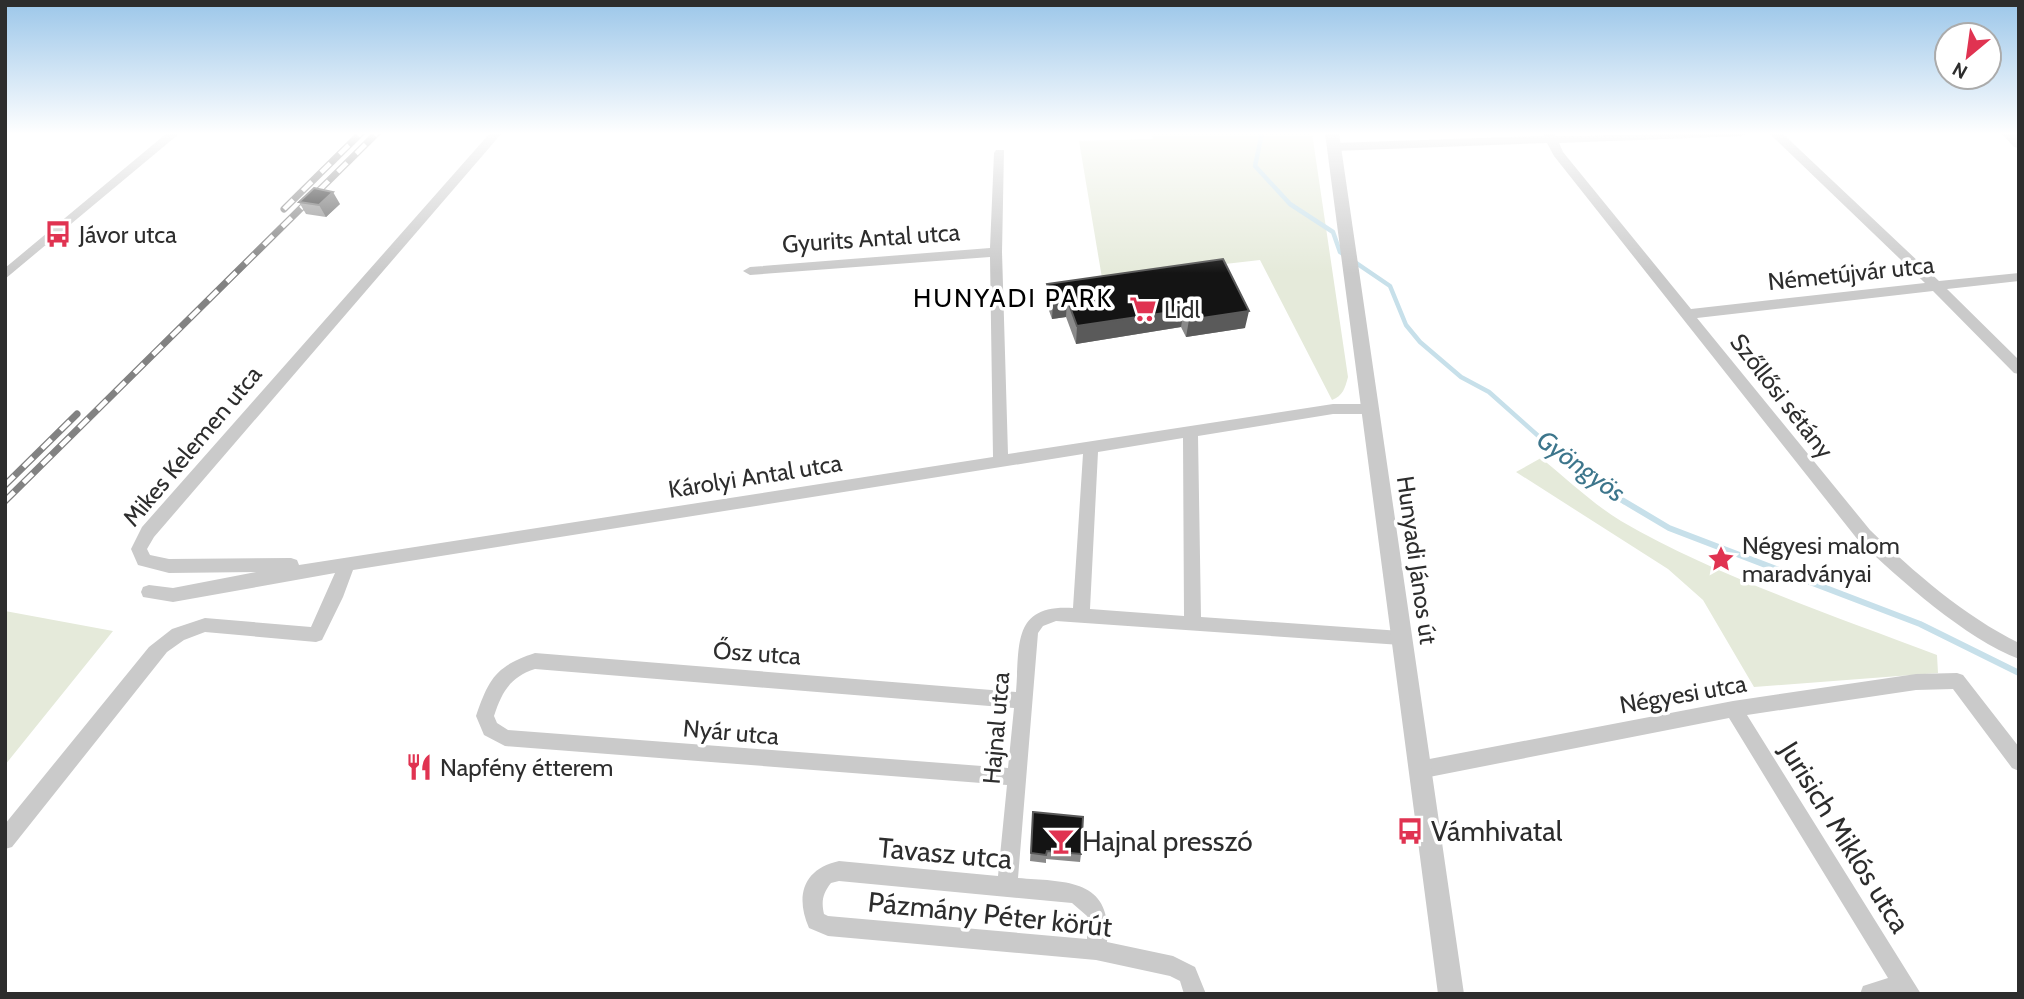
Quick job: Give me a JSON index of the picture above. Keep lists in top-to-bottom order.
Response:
{
  "streets": {
    "street": [
      "Gyurits Antal utca",
      "Németújvár utca",
      "Szőllősi sétány",
      "Mikes Kelemen utca",
      "Károlyi Antal utca",
      "Hunyadi János út",
      "Ősz utca",
      "Négyesi utca",
      "Hajnal utca",
      "Nyár utca",
      "Jurisich Miklós utca",
      "Tavasz utca",
      "Pázmány Péter körút"
    ]
  },
  "crossings": [
    ["Németújvár utca", "Szőllősi sétány"],
    ["Mikes Kelemen utca", "Károlyi Antal utca"],
    ["Károlyi Antal utca", "Hunyadi János út"],
    ["Hunyadi János út", "Négyesi utca"],
    ["Hunyadi János út", "Hajnal utca"],
    ["Ősz utca", "Hajnal utca"],
    ["Ősz utca", "Nyár utca"],
    ["Négyesi utca", "Jurisich Miklós utca"],
    ["Hajnal utca", "Nyár utca"],
    ["Hajnal utca", "Tavasz utca"],
    ["Tavasz utca", "Pázmány Péter körút"]
  ],
  "districts": ["HUNYADI PARK"],
  "water": ["Gyöngyös"],
  "places": {
    "bus stop": ["Jávor utca", "Vámhivatal"],
    "supermarket": ["Lidl"],
    "place": ["Négyesi malom maradványai"],
    "restaurant": ["Napfény étterem"],
    "bar": ["Hajnal presszó"]
  },
  "north": "bottom left"
}
